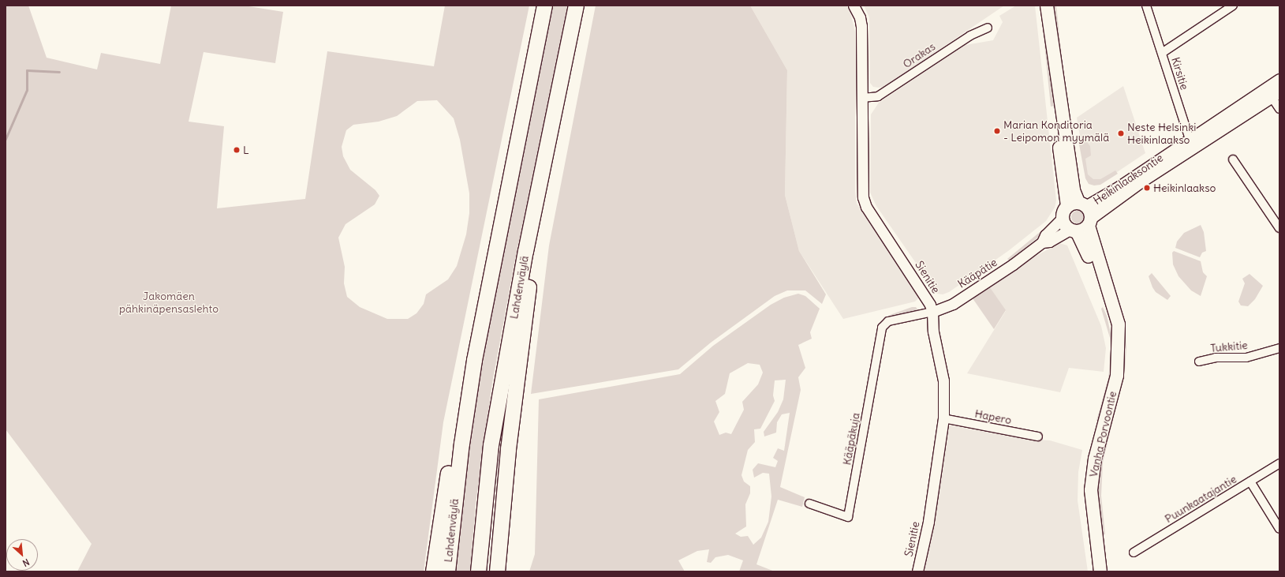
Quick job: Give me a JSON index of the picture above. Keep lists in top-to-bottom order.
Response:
{
  "streets": {
    "highway": ["Lahdenväylä"],
    "main road": ["Heikinlaaksontie", "Vanha Porvoontie"],
    "street": [
      "Orakas",
      "Kirsitie",
      "Kääpätie",
      "Sienitie",
      "Tukkitie",
      "Hapero",
      "Kääpäkuja",
      "Puunkaatajantie"
    ]
  },
  "crossings": [
    ["Orakas", "Sienitie"],
    ["Kirsitie", "Heikinlaaksontie"],
    ["Heikinlaaksontie", "Kääpätie"],
    ["Heikinlaaksontie", "Vanha Porvoontie"],
    ["Kääpätie", "Sienitie"],
    ["Kääpätie", "Vanha Porvoontie"],
    ["Kääpätie", "Kääpäkuja"],
    ["Sienitie", "Hapero"]
  ],
  "parks": ["Jakomäen pähkinäpensaslehto"],
  "places": [
    "Marian Konditoria - Leipomon myymälä",
    "Neste Helsinki Heikinlaakso",
    "L",
    "Heikinlaakso"
  ],
  "north": "bottom right"
}
